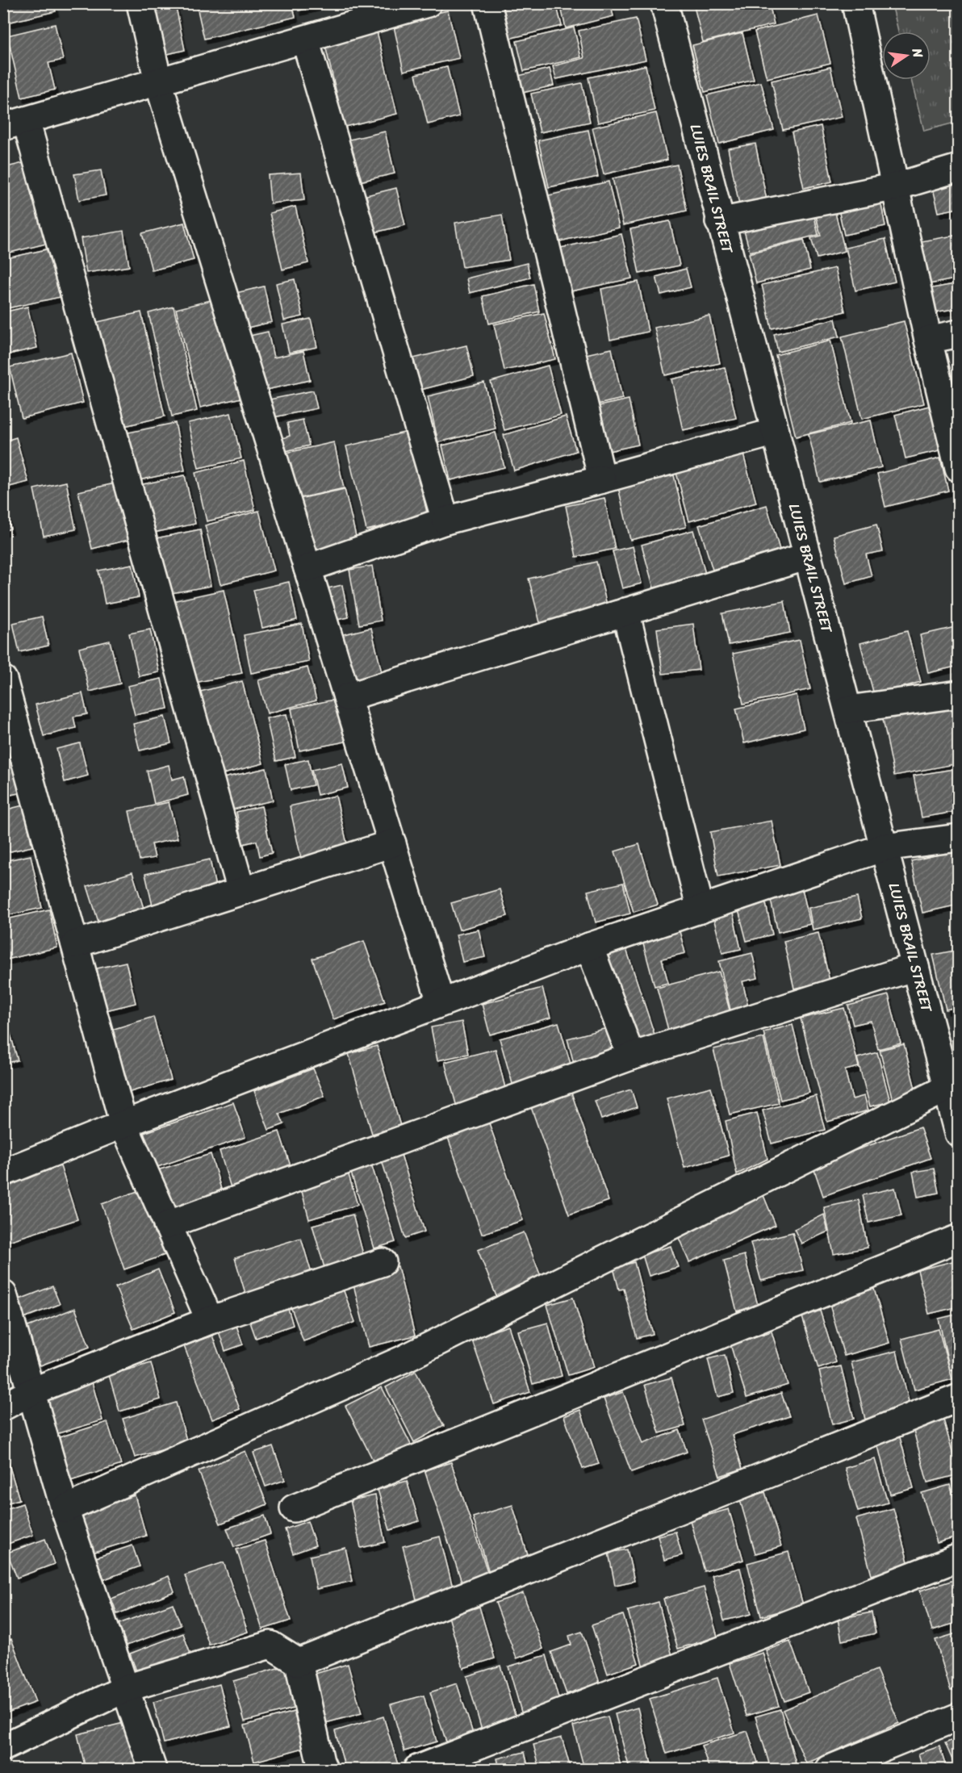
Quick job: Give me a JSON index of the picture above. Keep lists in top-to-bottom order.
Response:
{
  "streets": {
    "street": ["LUIES BRAIL STREET"]
  },
  "north": "right"
}
